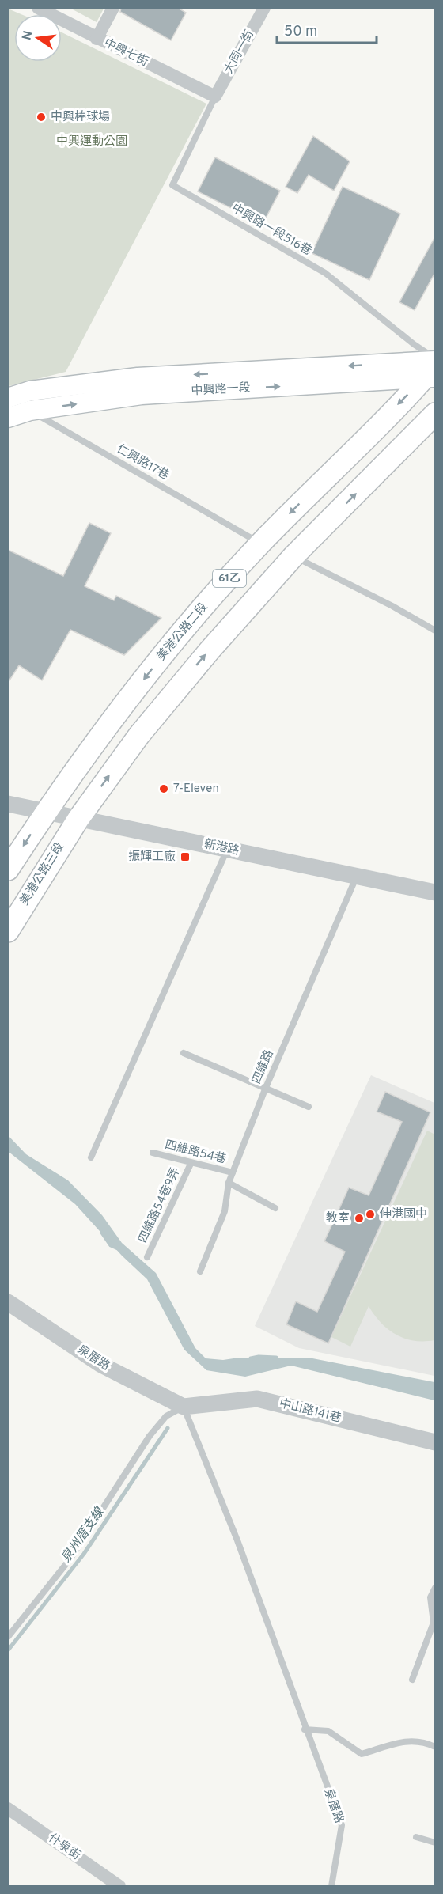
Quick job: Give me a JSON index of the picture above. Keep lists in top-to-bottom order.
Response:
{
  "streets": {
    "main road": [
      "中興路一段",
      "61乙",
      "美港公路二段",
      "美港公路三段"
    ],
    "street": [
      "大同一街",
      "中興七街",
      "新港路",
      "泉厝路",
      "中山路141巷",
      "什泉街"
    ],
    "lane": [
      "中興路一段516巷",
      "仁興路17巷",
      "四維路",
      "四維路54巷",
      "四維路54巷9弄"
    ]
  },
  "crossings": [
    ["大同一街", "中興七街"],
    ["大同一街", "中興路一段516巷"],
    ["中興七街", "中興路一段516巷"],
    ["中興路一段516巷", "中興路一段"],
    ["中興路一段516巷", "美港公路二段"],
    ["中興路一段", "仁興路17巷"],
    ["中興路一段", "美港公路二段"],
    ["仁興路17巷", "美港公路二段"],
    ["61乙", "美港公路二段"],
    ["61乙", "新港路"],
    ["61乙", "美港公路三段"],
    ["美港公路二段", "新港路"],
    ["新港路", "美港公路三段"],
    ["新港路", "四維路"],
    ["四維路", "四維路54巷"],
    ["四維路54巷", "四維路54巷9弄"],
    ["泉厝路", "中山路141巷"]
  ],
  "water": ["泉州厝支線"],
  "parks": ["中興運動公園"],
  "places": {
    "other": [
      "中興棒球場",
      "7-Eleven",
      "伸港國中",
      "教室"
    ],
    "transit": ["振輝工廠"]
  },
  "scale_bar": "50 m",
  "north": "left"
}
